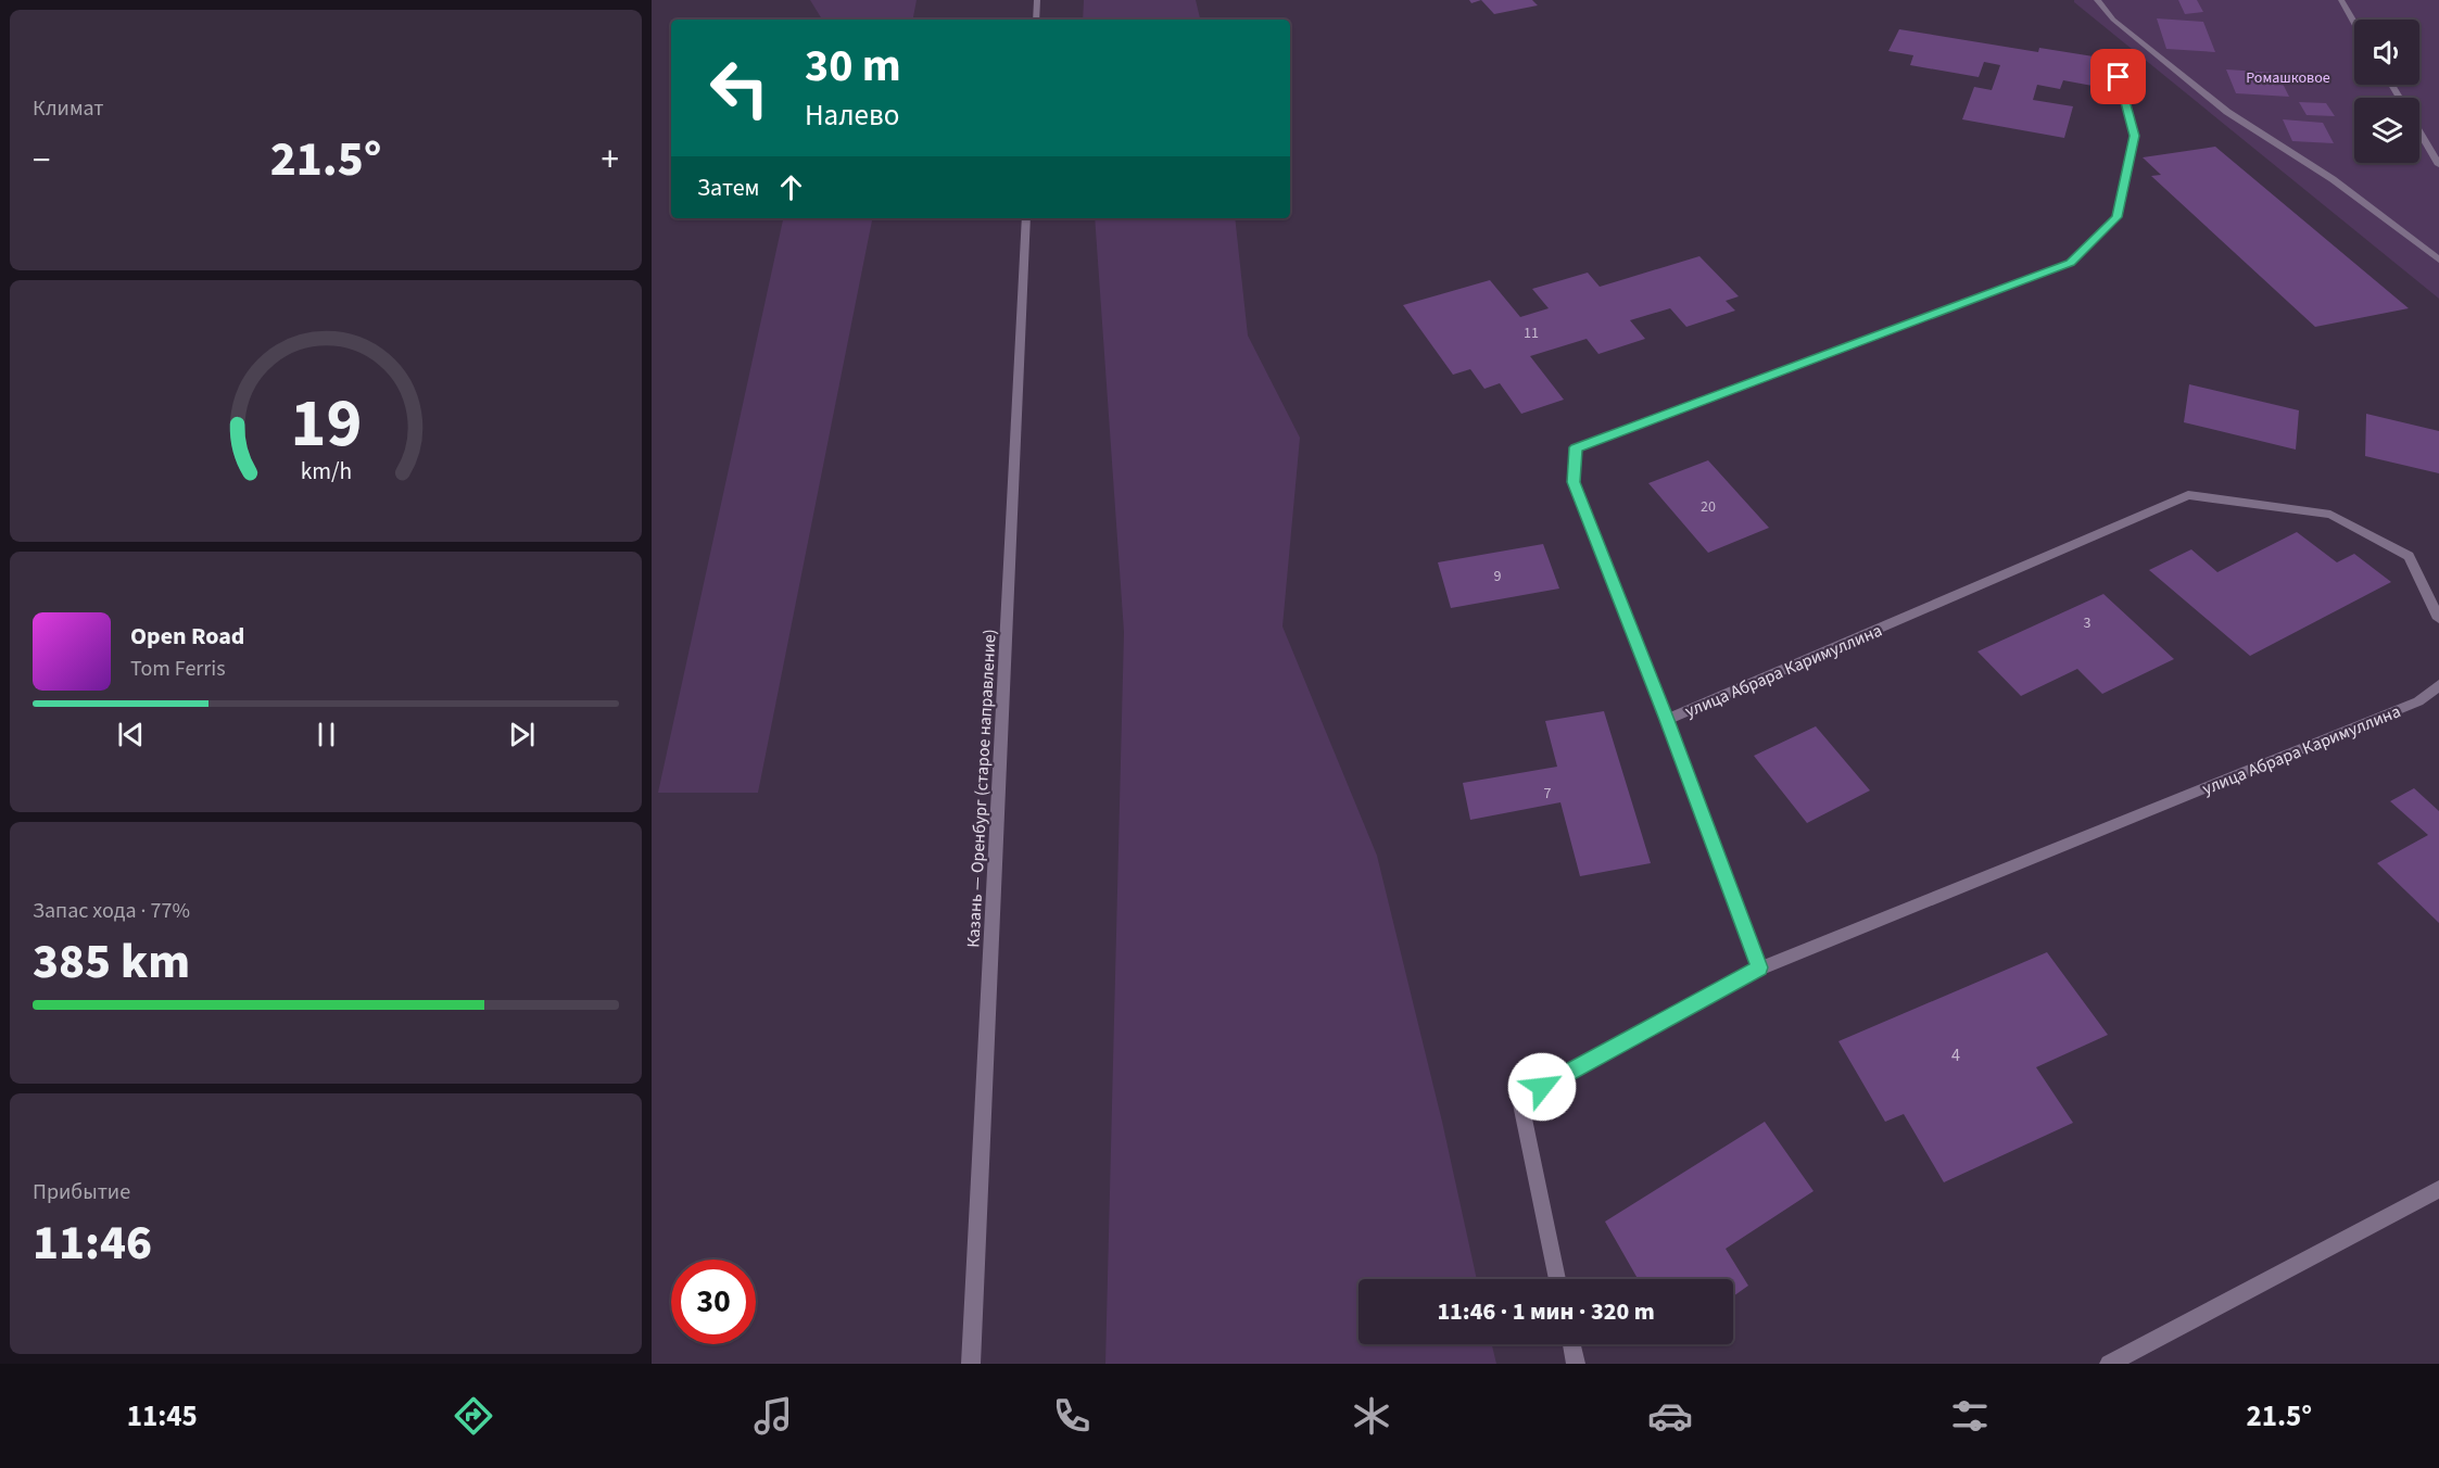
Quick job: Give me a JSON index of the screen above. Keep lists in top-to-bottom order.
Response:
{
  "streets": {
    "street": ["улица Абрара Каримуллина", "Казань — Оренбург (старое направление)"]
  },
  "parks": ["Ромашковое"],
  "house_numbers": [
    "11",
    "20",
    "9",
    "3",
    "7",
    "4"
  ],
  "page": {
    "tile": [
      "Климат",
      ["Запас хода · 77%", "385 km"],
      ["Прибытие", "11:46"]
    ],
    "turn": ["30 m", "Налево"],
    "heat": ["−", "21.5°", "+"],
    "then": "Затем",
    "song": ["Open Road", "Tom Ferris"],
    "limit": "30",
    "trip": "11:46 · 1 мин · 320 m",
    "tabs": ["11:45", "21.5°"],
    "gauge": ["19", "km/h"]
  }
}
